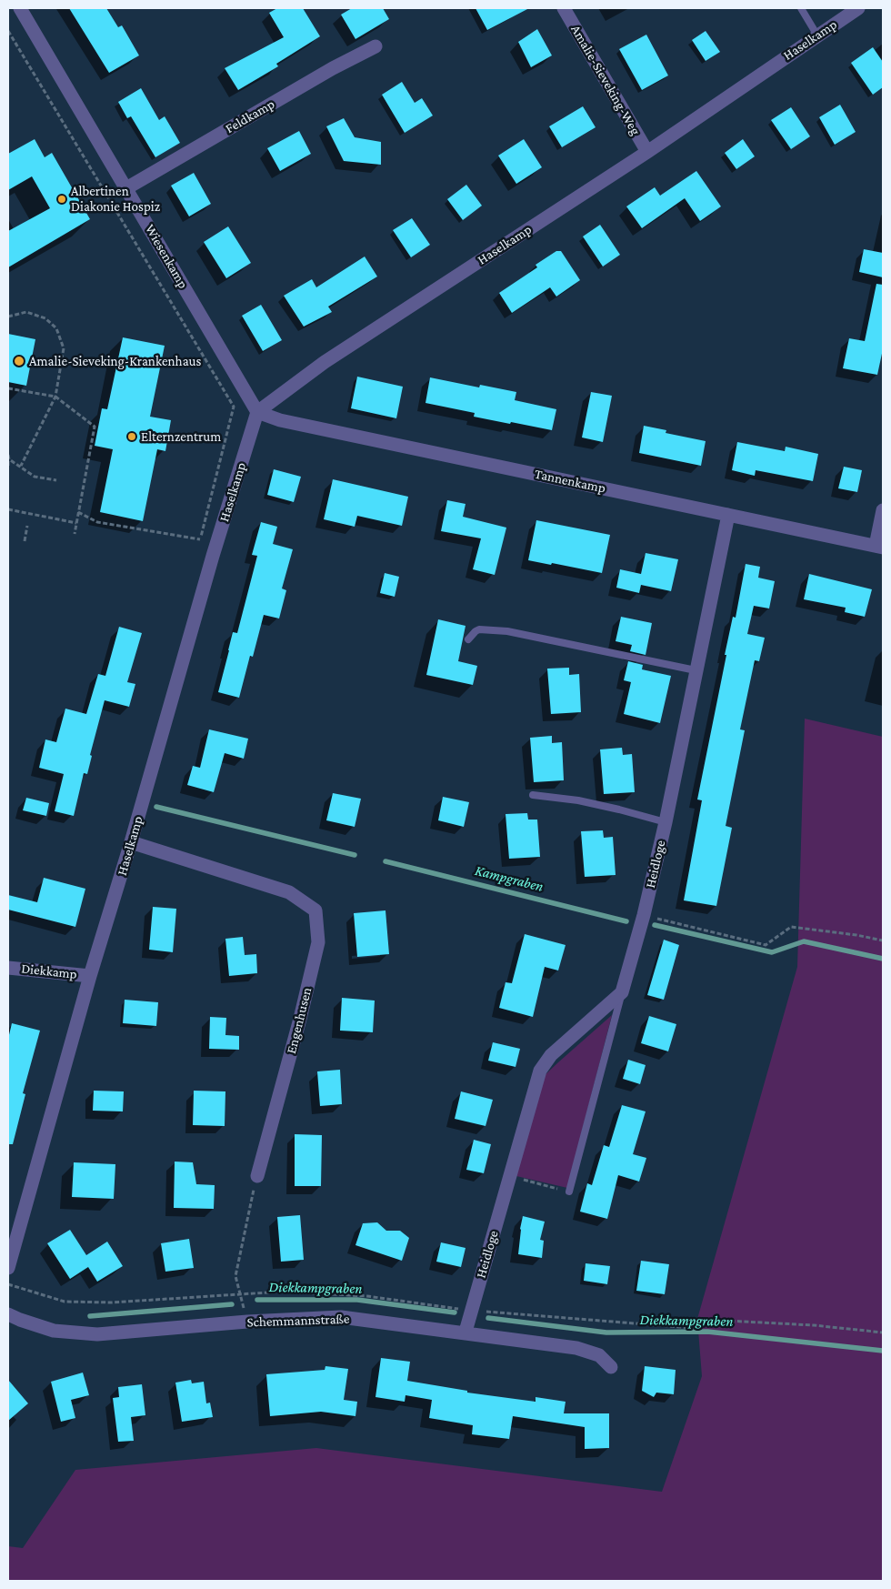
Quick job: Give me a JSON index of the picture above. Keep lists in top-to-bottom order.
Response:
{
  "streets": {
    "street": [
      "Haselkamp",
      "Amalie-Sieveking-Weg",
      "Feldkamp",
      "Wiesenkamp",
      "Tannenkamp",
      "Heidloge",
      "Diekkamp",
      "Engenhusen",
      "Schemmannstraße"
    ]
  },
  "crossings": [
    ["Haselkamp", "Amalie-Sieveking-Weg"],
    ["Haselkamp", "Wiesenkamp"],
    ["Haselkamp", "Tannenkamp"],
    ["Haselkamp", "Diekkamp"],
    ["Haselkamp", "Engenhusen"],
    ["Feldkamp", "Wiesenkamp"],
    ["Wiesenkamp", "Tannenkamp"],
    ["Tannenkamp", "Heidloge"],
    ["Heidloge", "Schemmannstraße"]
  ],
  "water": ["Kampgraben", "Diekkampgraben"],
  "places": ["Albertinen Diakonie Hospiz", "Amalie-Sieveking-Krankenhaus", "Elternzentrum"]
}
